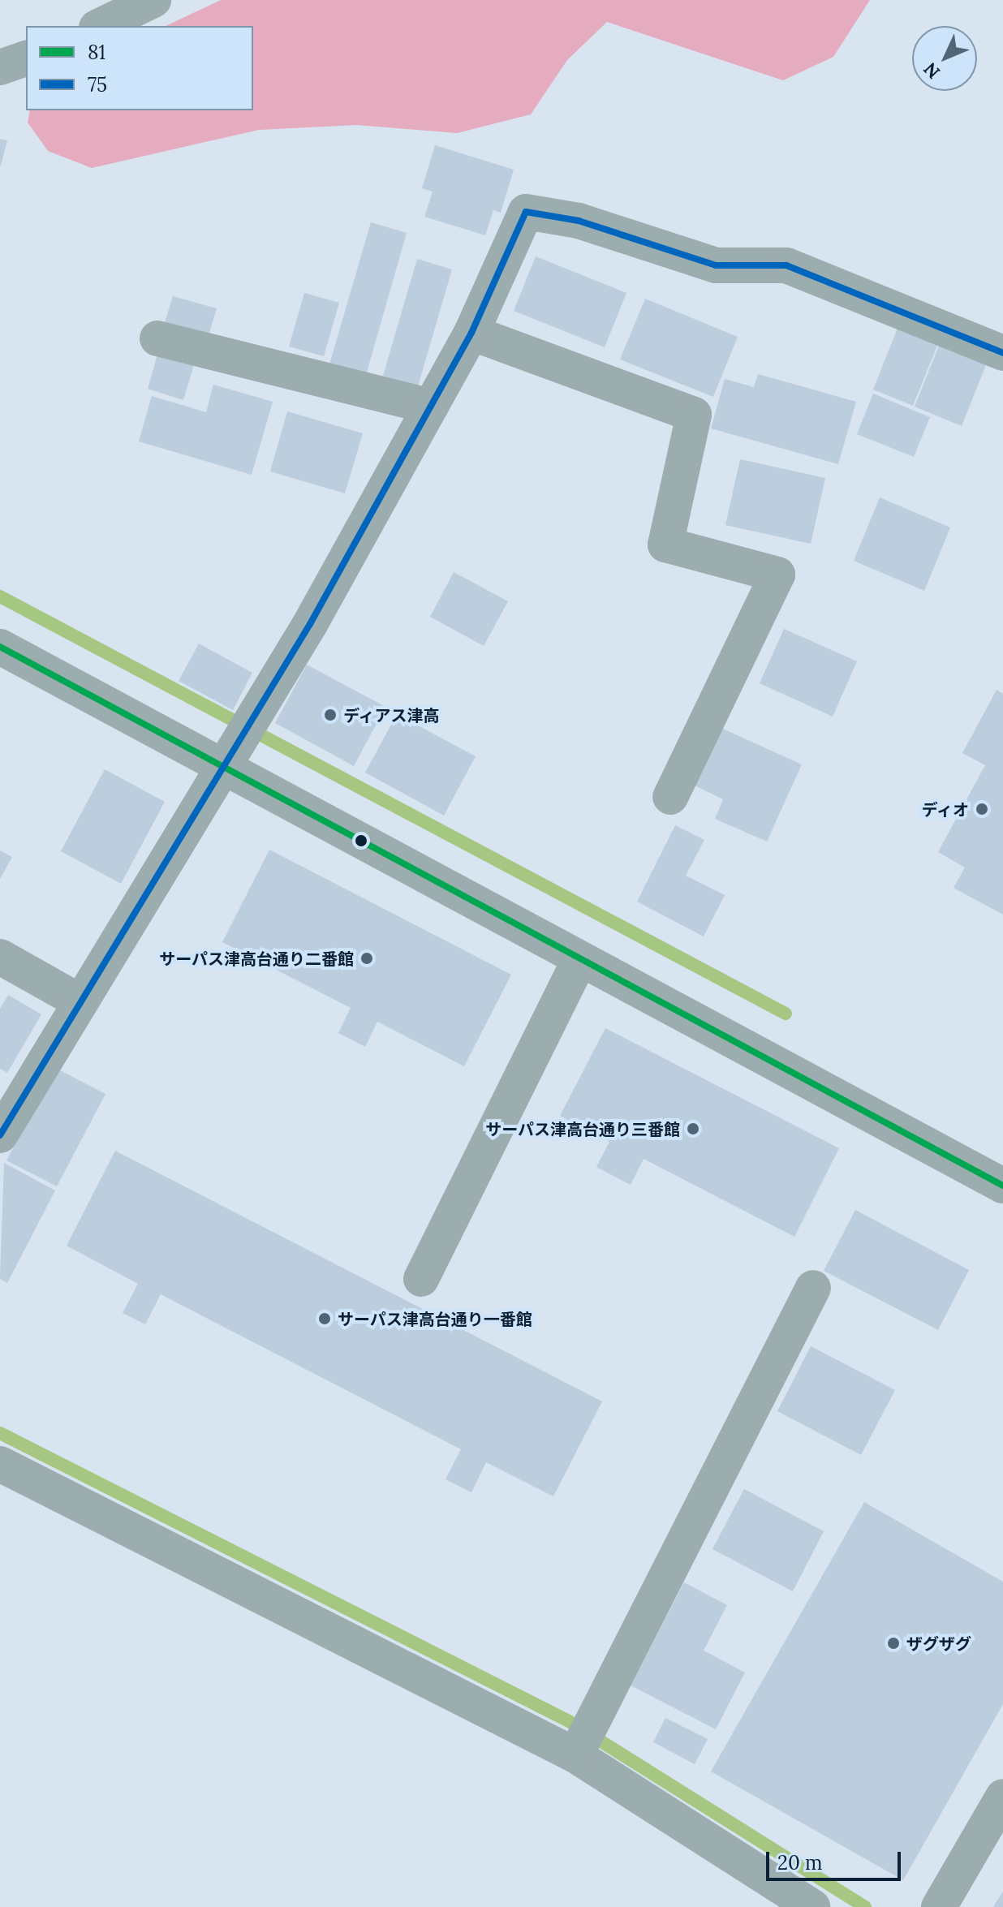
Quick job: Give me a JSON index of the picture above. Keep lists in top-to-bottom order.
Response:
{
  "places": [
    "ディアス津高",
    "ディオ",
    "サーパス津高台通り二番館",
    "サーパス津高台通り三番館",
    "サーパス津高台通り一番館",
    "ザグザグ"
  ],
  "lines": ["transit line 75", "transit line 81"],
  "legend": ["81", "75"],
  "scale_bar": "20 m",
  "north": "bottom left"
}
